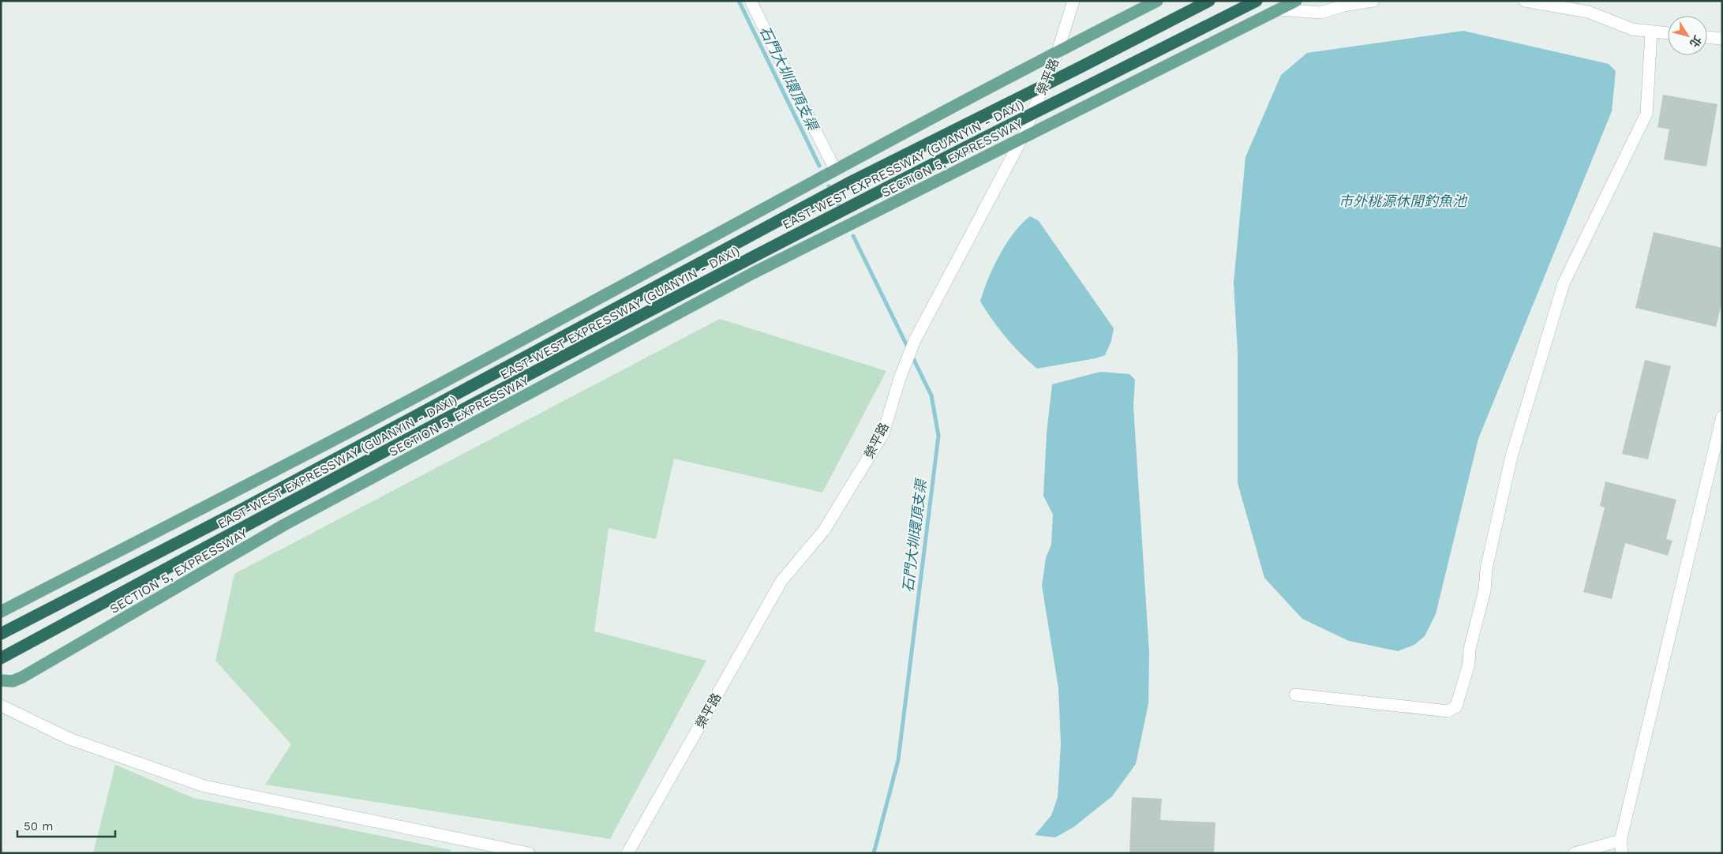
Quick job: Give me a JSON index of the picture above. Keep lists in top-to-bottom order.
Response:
{
  "streets": {
    "highway": ["EAST-WEST EXPRESSWAY (GUANYIN - DAXI)"],
    "main road": ["SECTION 5, EXPRESSWAY"],
    "street": ["榮平路"]
  },
  "crossings": [
    ["榮平路", "SECTION 5, EXPRESSWAY"]
  ],
  "water": ["石門大圳環頂支渠", "市外桃源休閒釣魚池"],
  "scale_bar": "50 m",
  "north": "bottom right"
}
